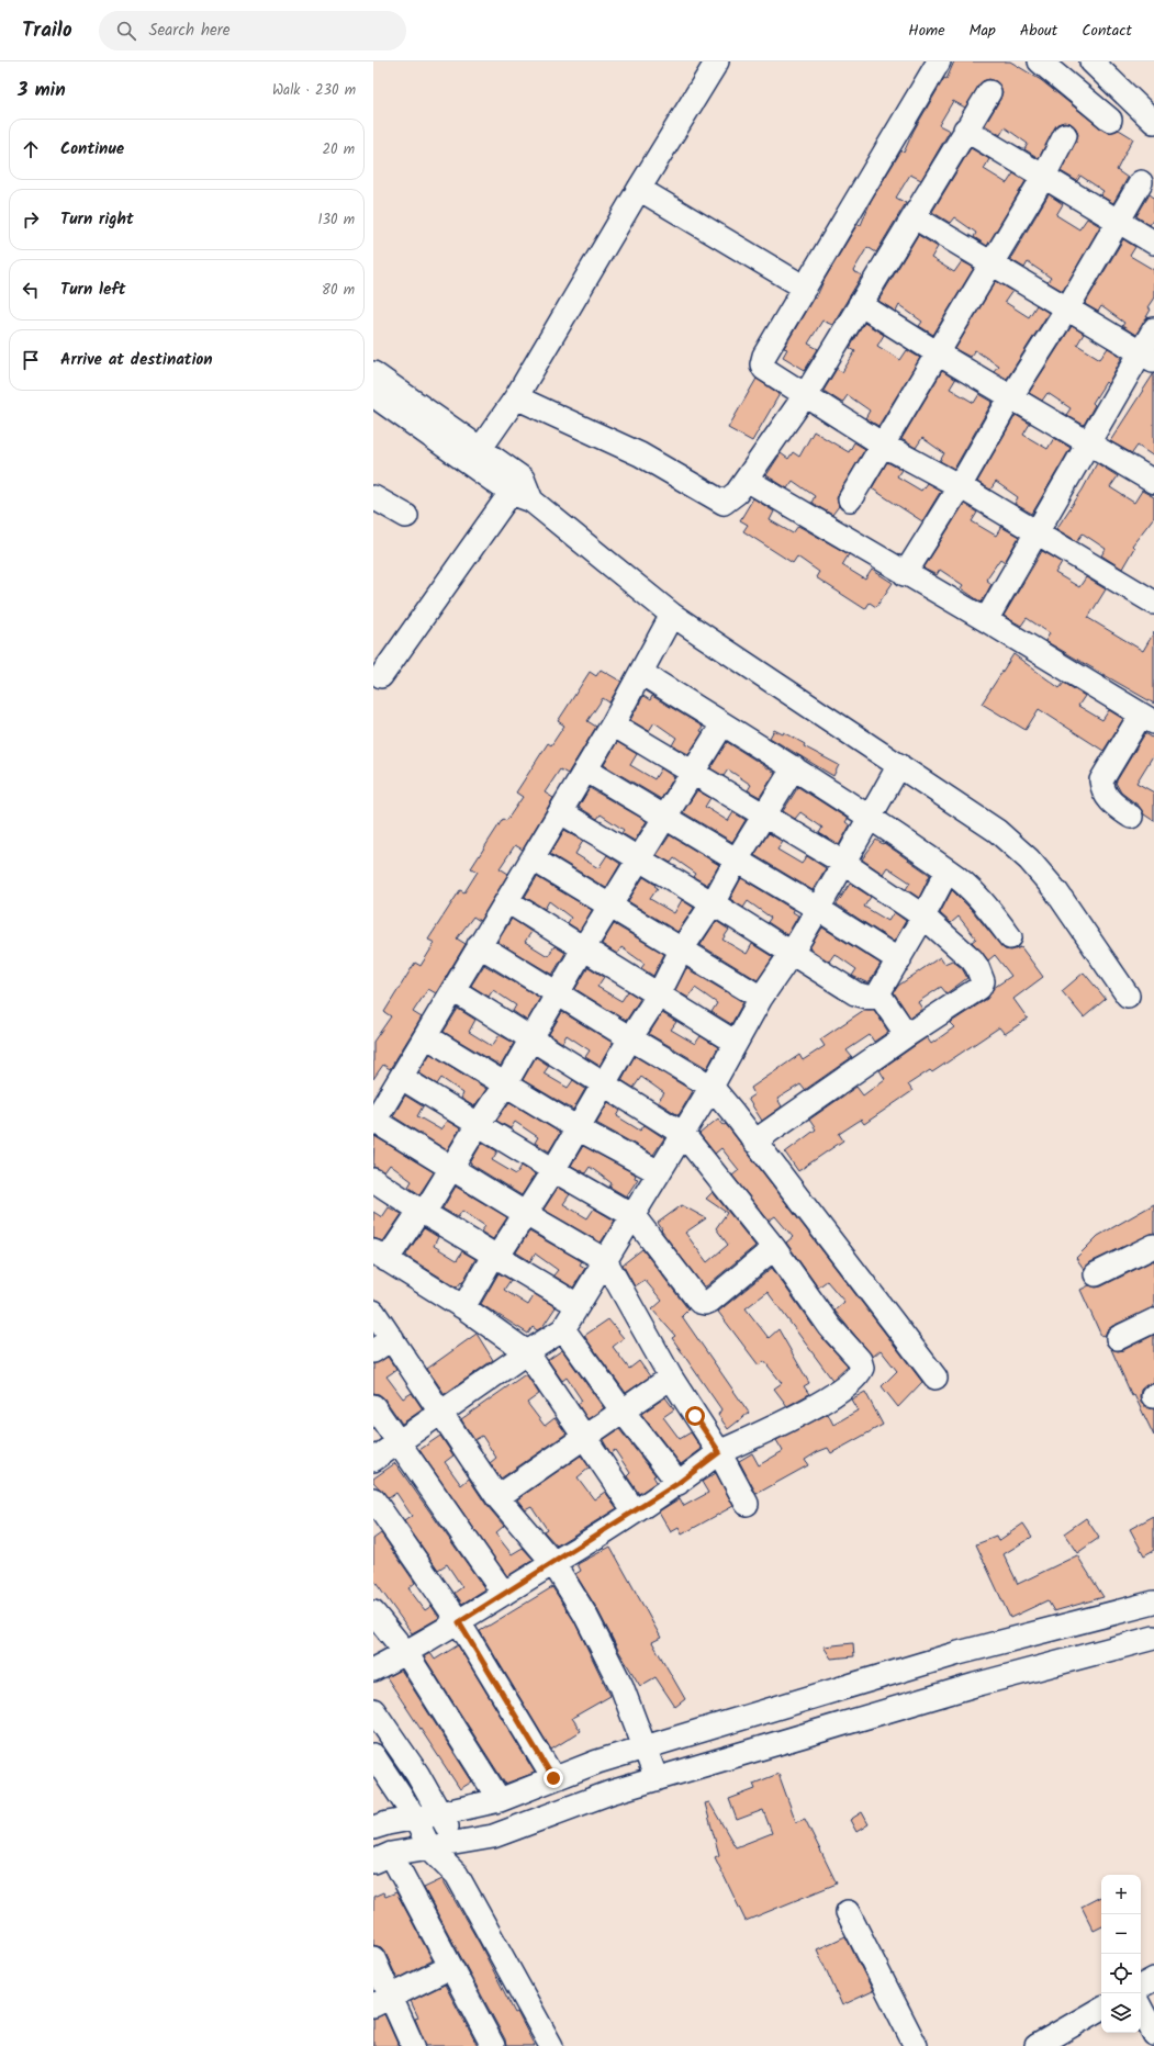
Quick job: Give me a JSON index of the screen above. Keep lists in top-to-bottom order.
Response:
{
  "page": {
    "header": "Trailo",
    "search": "Search here",
    "nav": [
      "Home",
      "Map",
      "About",
      "Contact"
    ],
    "heading": ["3 min", "Walk · 230 m"],
    "list": [
      ["Continue", "20 m"],
      ["Turn right", "130 m"],
      ["Turn left", "80 m"],
      "Arrive at destination"
    ],
    "map_buttons": ["+", "−"]
  }
}
